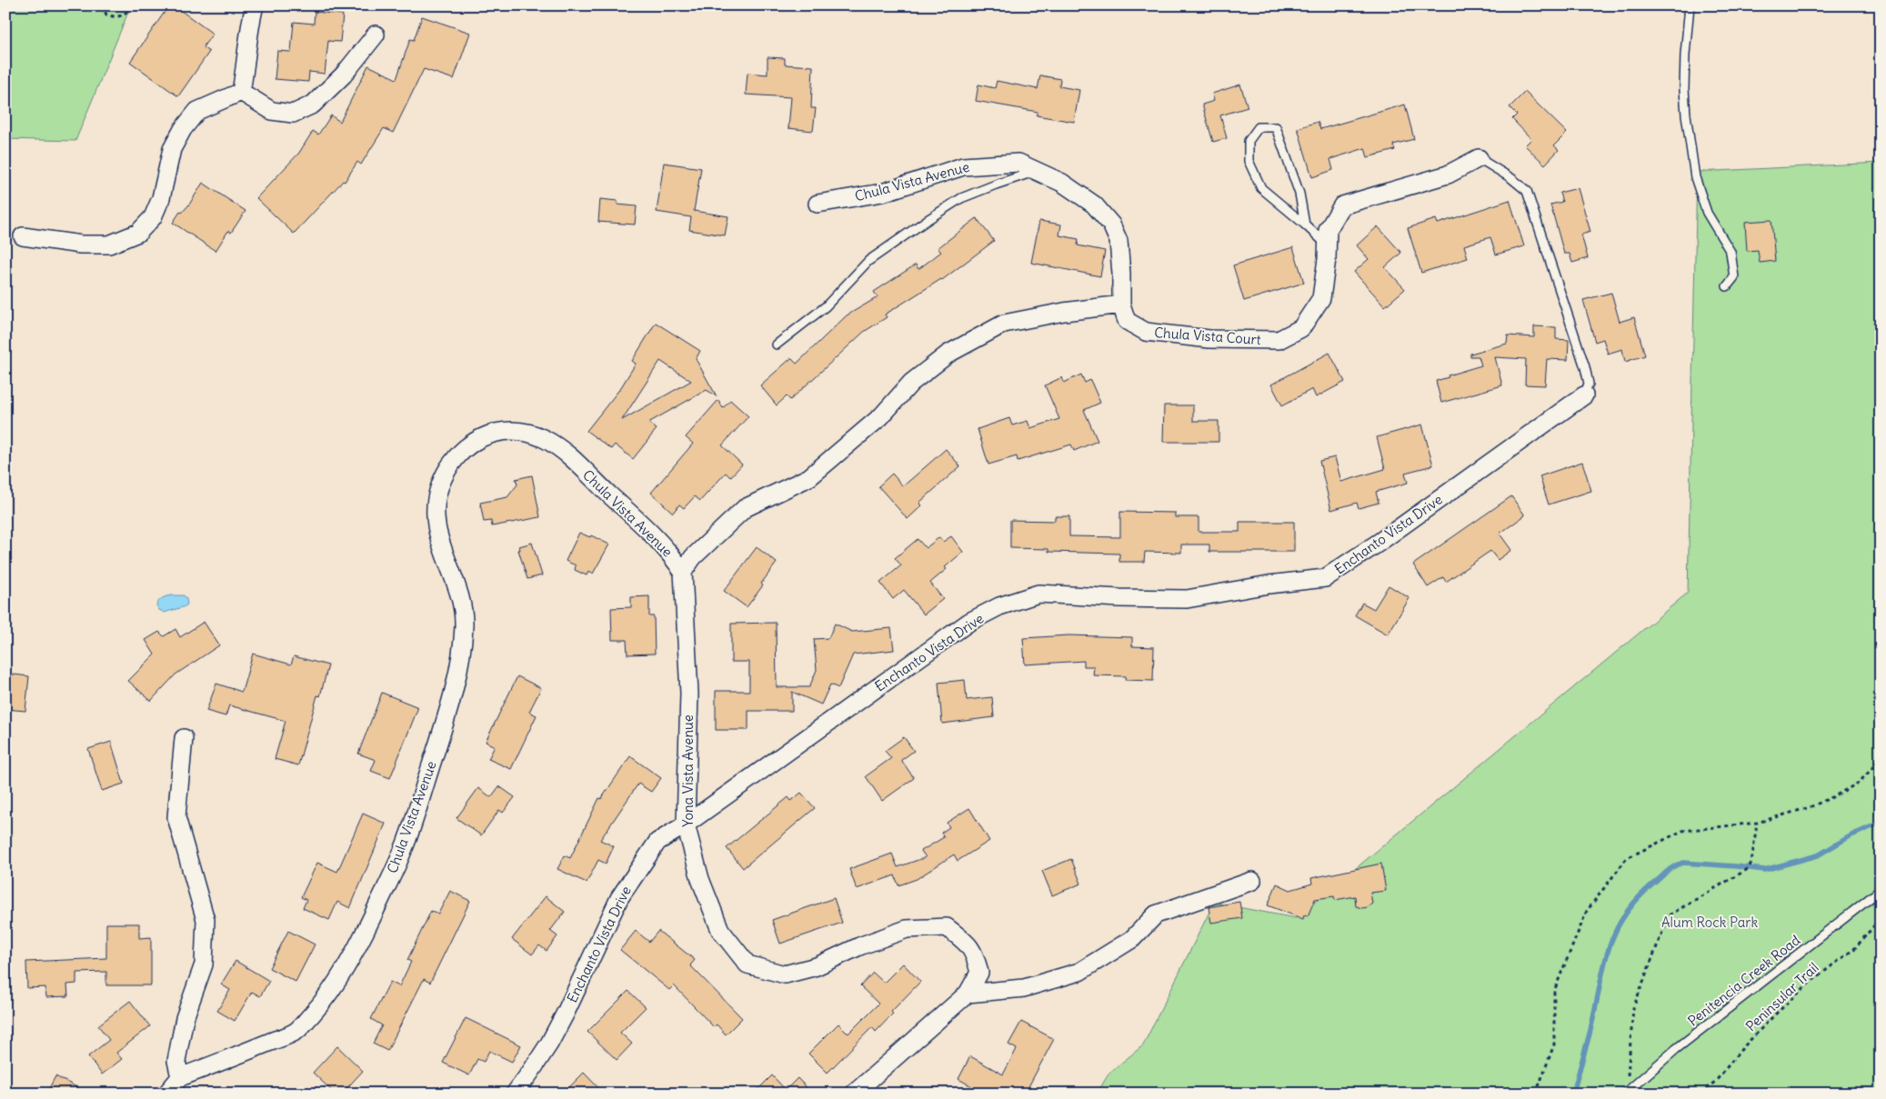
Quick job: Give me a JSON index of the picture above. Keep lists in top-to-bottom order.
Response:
{
  "streets": {
    "street": [
      "Chula Vista Avenue",
      "Chula Vista Court",
      "Enchanto Vista Drive",
      "Yona Vista Avenue"
    ],
    "lane": ["Penitencia Creek Road"],
    "path": ["Peninsular Trail"]
  },
  "crossings": [
    ["Chula Vista Avenue", "Chula Vista Court"],
    ["Chula Vista Avenue", "Yona Vista Avenue"],
    ["Enchanto Vista Drive", "Yona Vista Avenue"]
  ],
  "parks": ["Alum Rock Park"]
}
